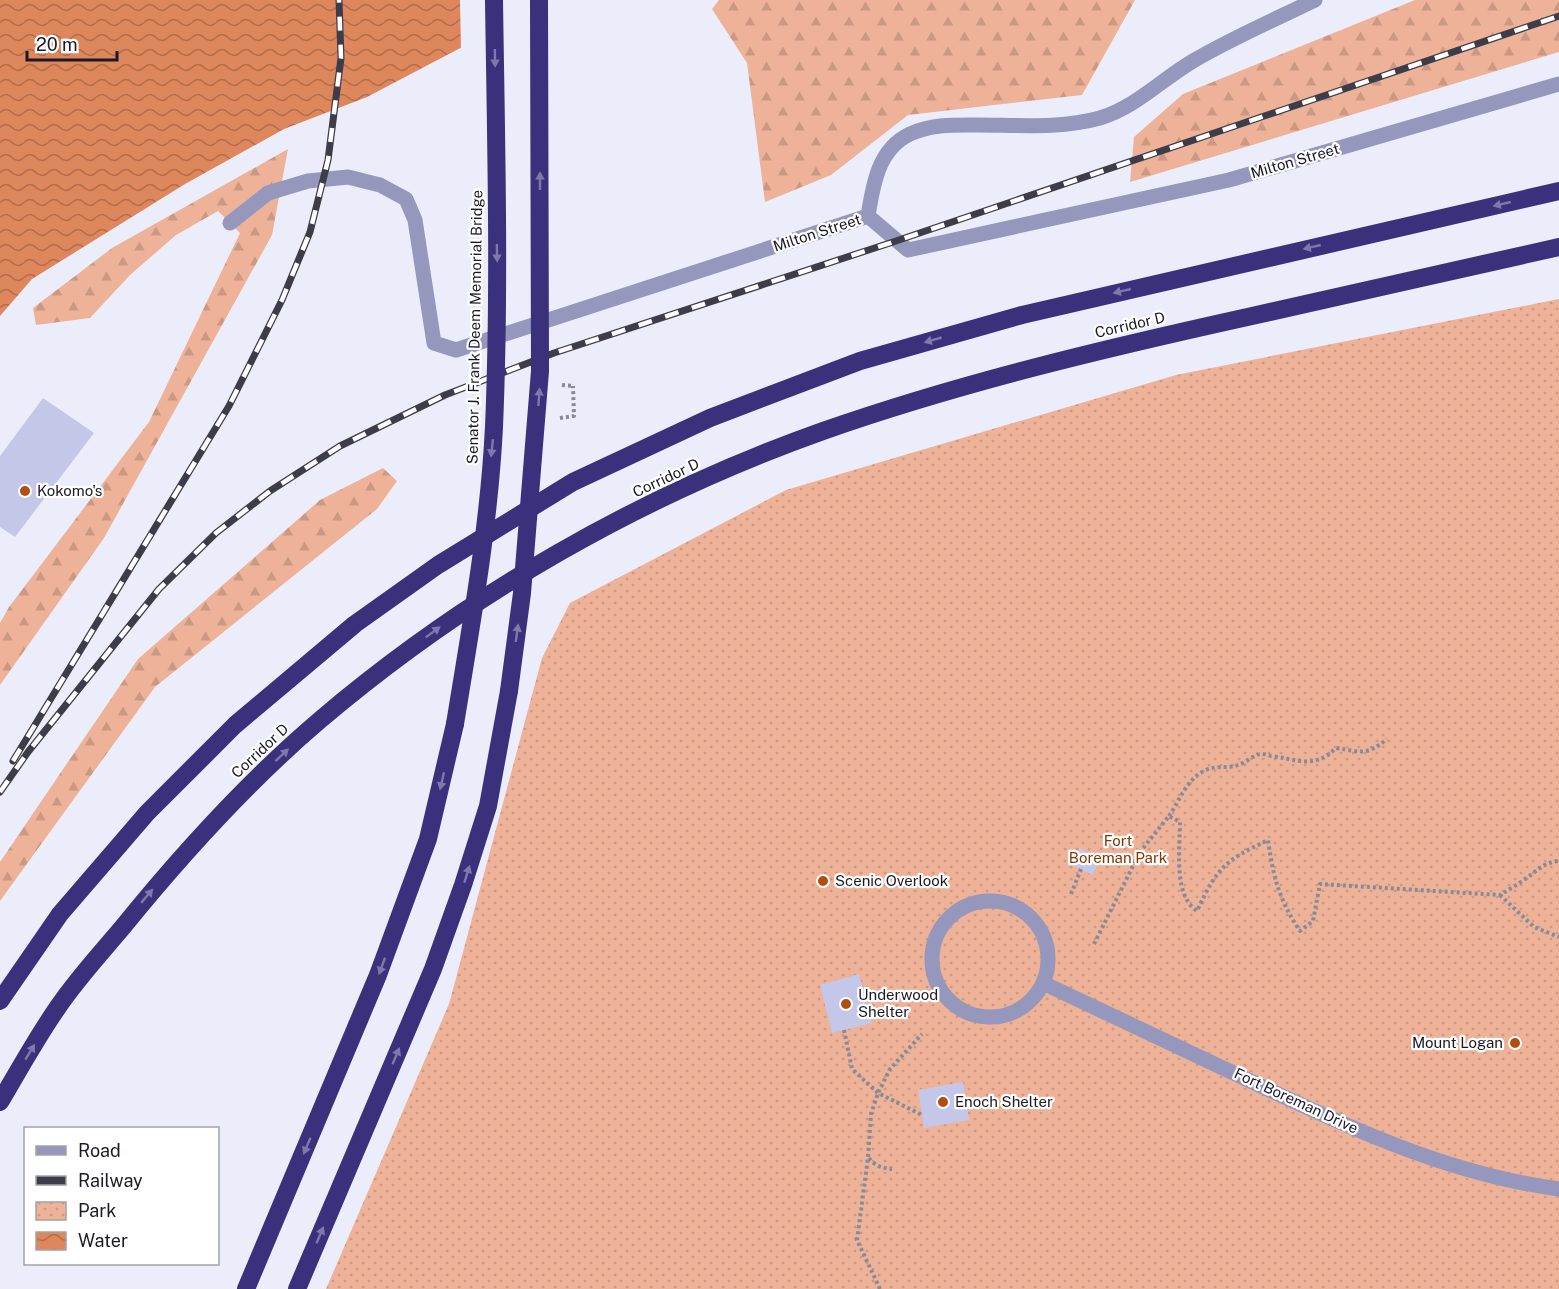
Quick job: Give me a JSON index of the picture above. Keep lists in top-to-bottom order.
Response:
{
  "streets": {
    "highway": ["Corridor D", "Senator J. Frank Deem Memorial Bridge"],
    "street": ["Milton Street", "Fort Boreman Drive"]
  },
  "parks": ["Fort Boreman Park"],
  "places": [
    "Kokomo's",
    "Scenic Overlook",
    "Underwood Shelter",
    "Mount Logan",
    "Enoch Shelter"
  ],
  "legend": [
    "Road",
    "Railway",
    "Park",
    "Water"
  ],
  "scale_bar": "20 m"
}
